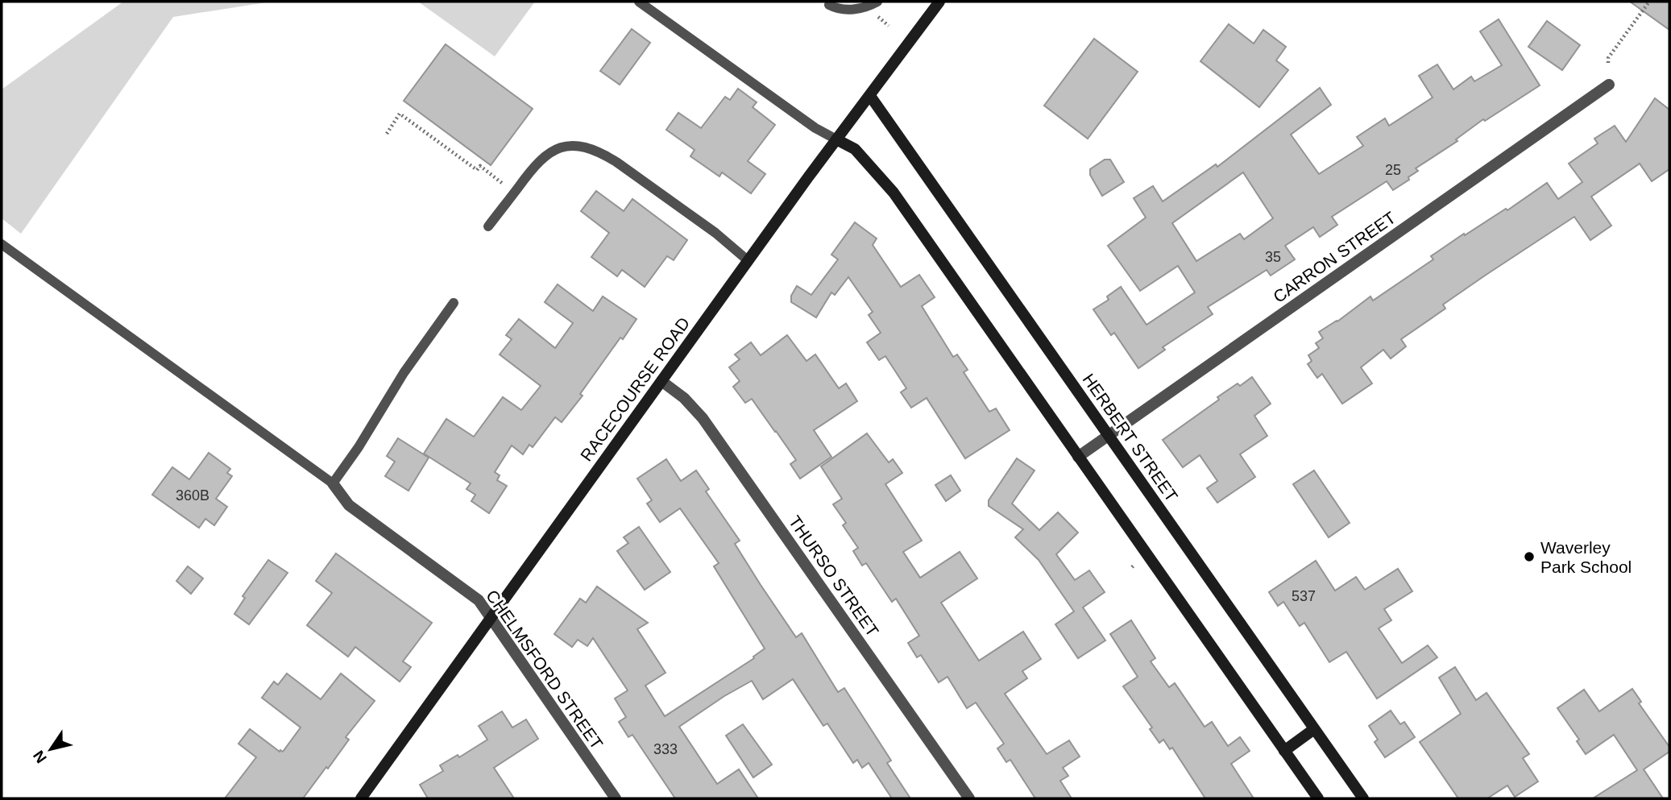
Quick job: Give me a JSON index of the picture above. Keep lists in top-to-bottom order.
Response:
{
  "streets": {
    "street": [
      "CARRON STREET",
      "RACECOURSE ROAD",
      "HERBERT STREET",
      "THURSO STREET",
      "CHELMSFORD STREET"
    ]
  },
  "crossings": [
    ["CARRON STREET", "HERBERT STREET"],
    ["RACECOURSE ROAD", "HERBERT STREET"],
    ["RACECOURSE ROAD", "THURSO STREET"],
    ["RACECOURSE ROAD", "CHELMSFORD STREET"]
  ],
  "places": ["Waverley Park School"],
  "house_numbers": [
    "25",
    "35",
    "360B",
    "537",
    "333"
  ],
  "north": "bottom left"
}
